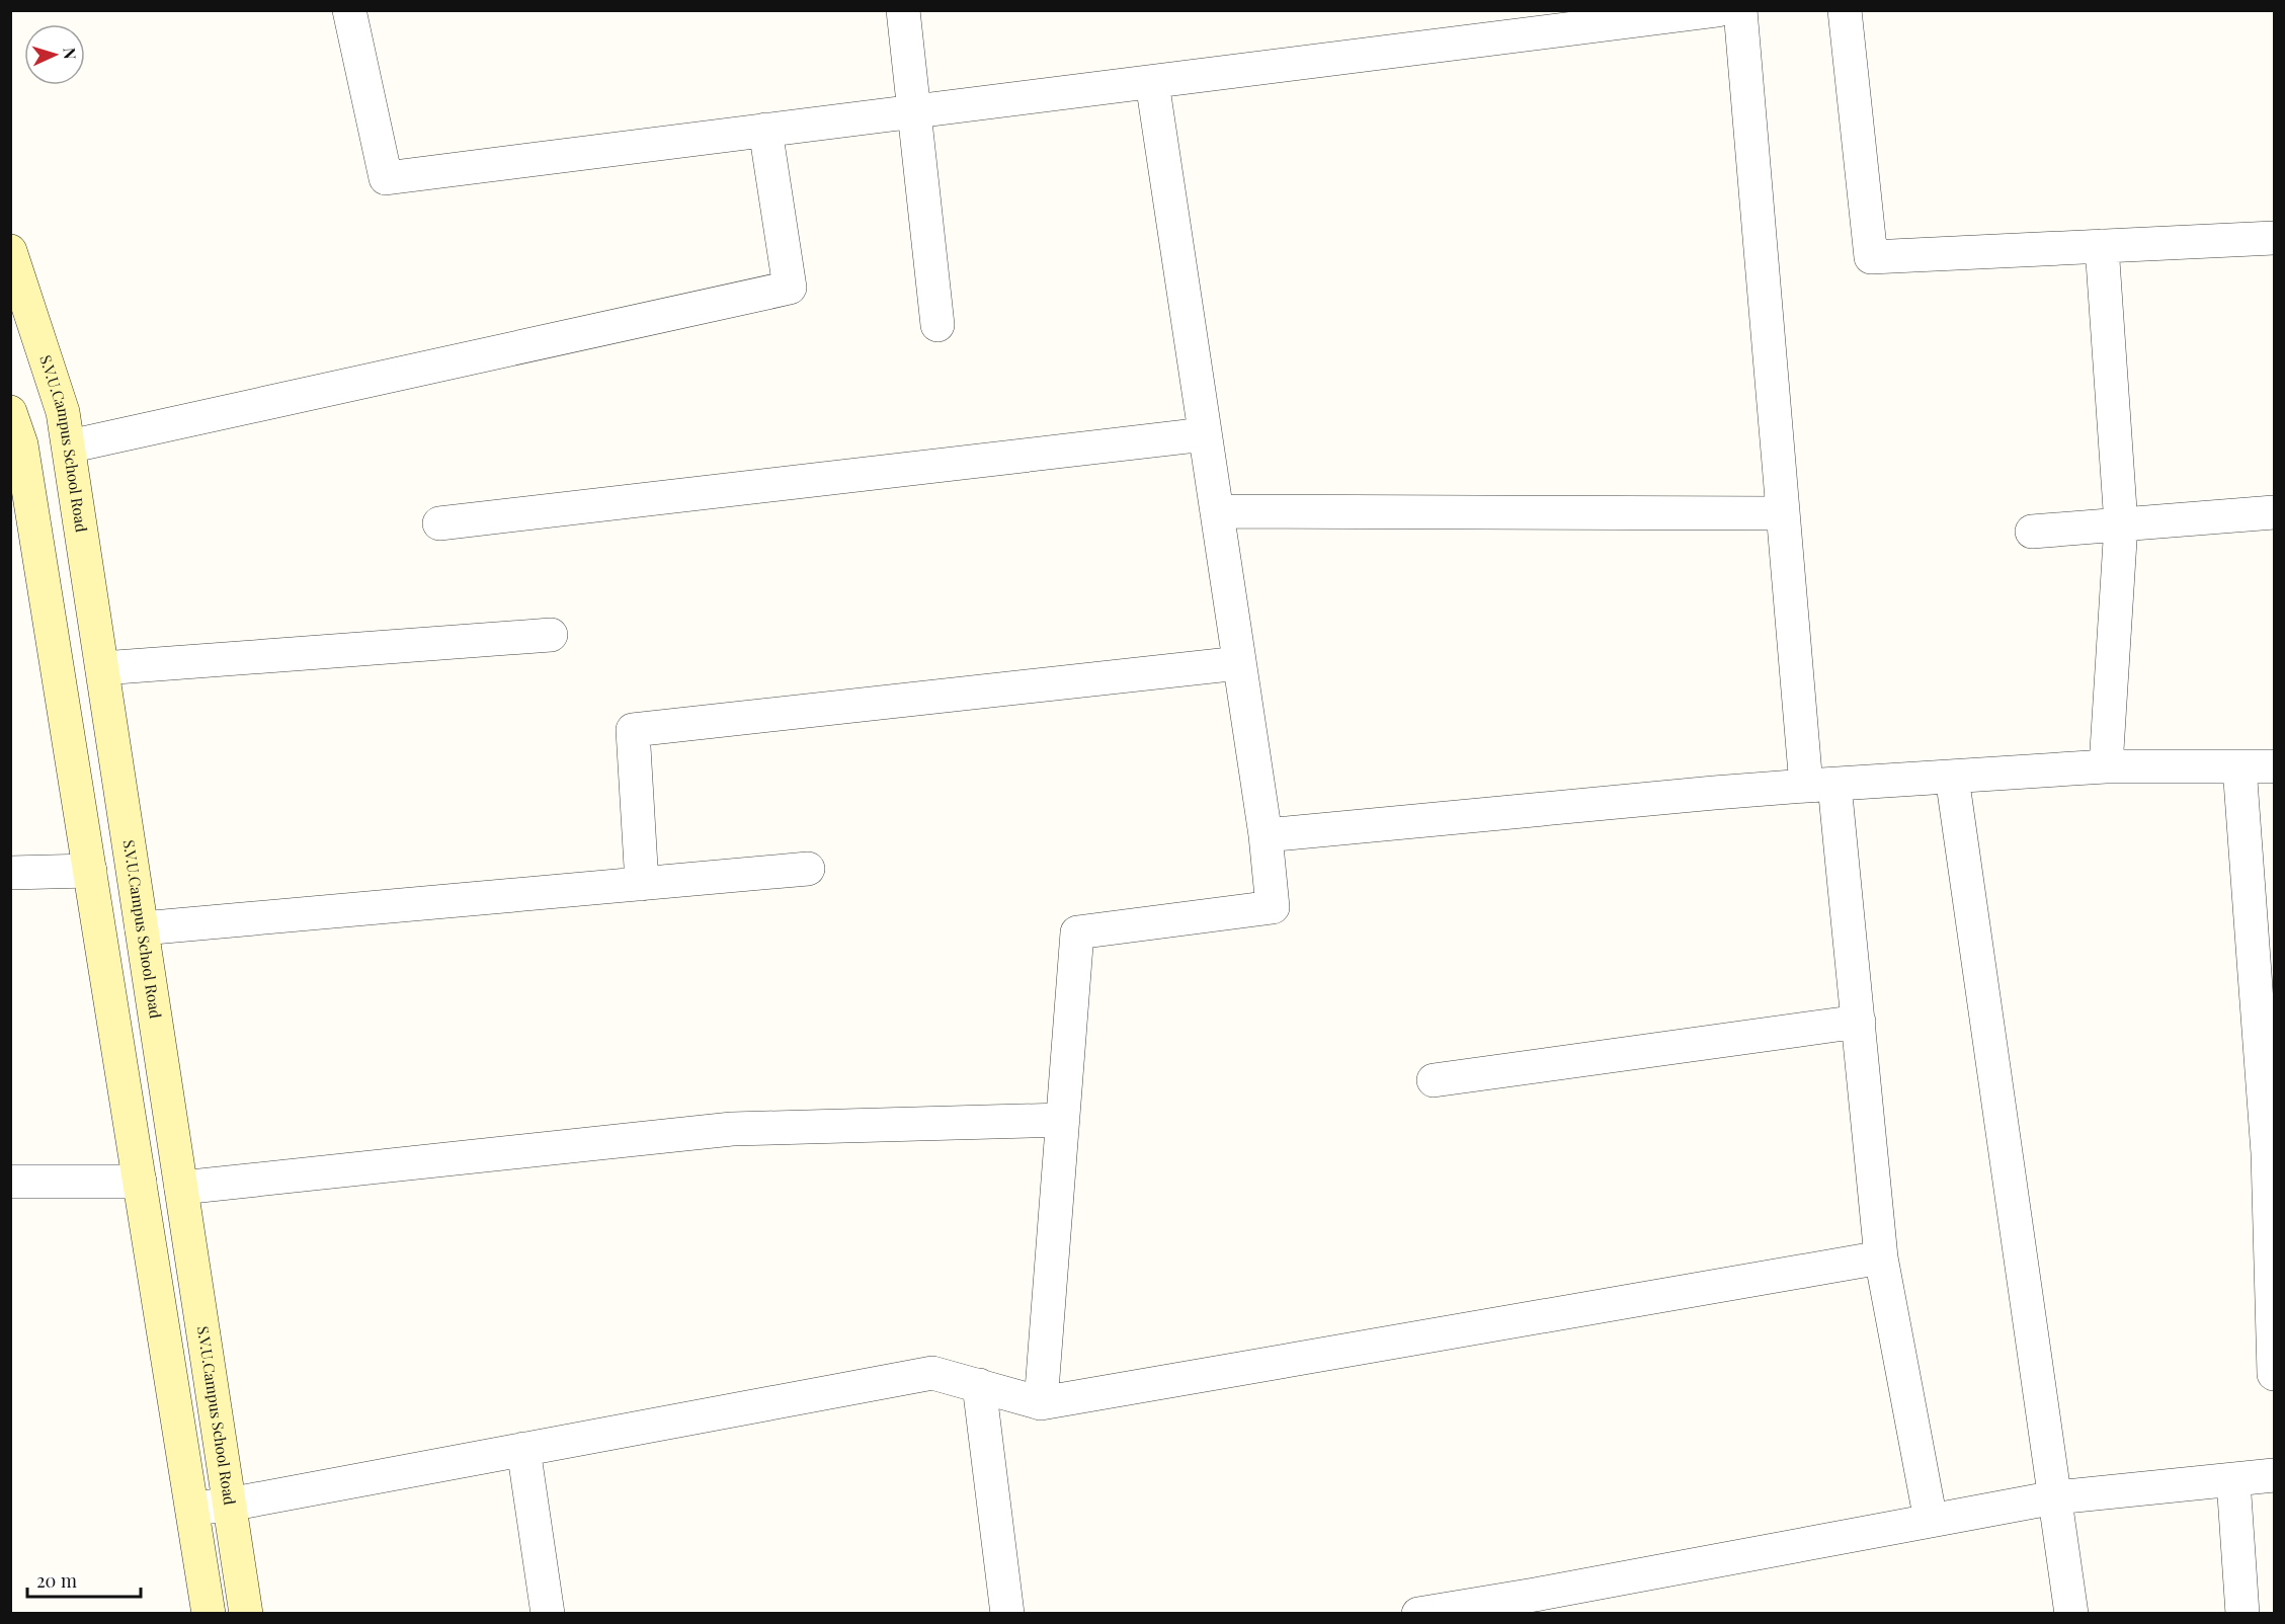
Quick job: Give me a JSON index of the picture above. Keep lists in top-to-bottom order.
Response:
{
  "streets": {
    "street": ["S.V.U.Campus School Road"]
  },
  "scale_bar": "20 m",
  "north": "right"
}
